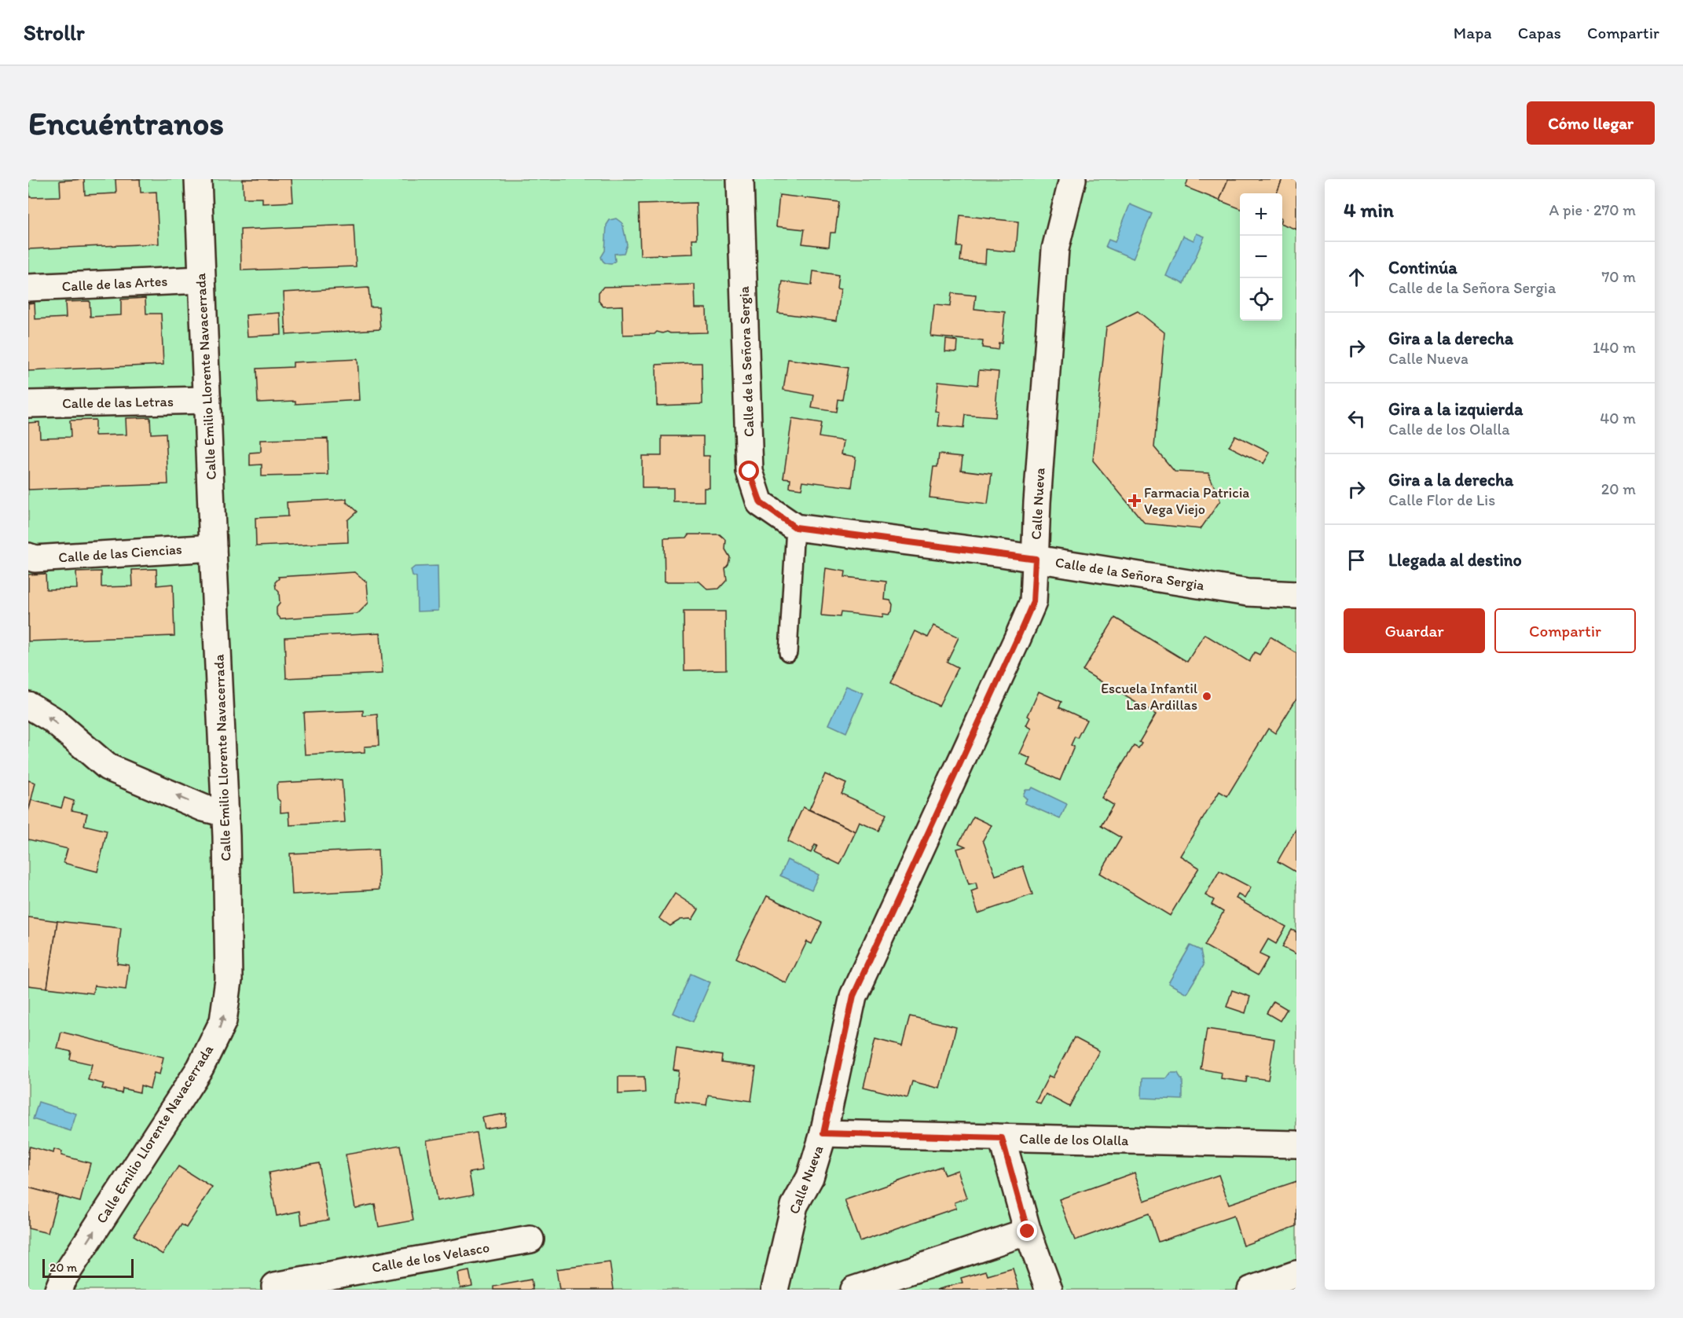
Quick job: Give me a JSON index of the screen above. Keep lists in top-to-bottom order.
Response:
{
  "streets": {
    "street": [
      "Calle de las Artes",
      "Calle de la Señora Sergia",
      "Calle Emilio Llorente Navacerrada",
      "Calle de las Letras",
      "Calle Nueva",
      "Calle de las Ciencias",
      "Calle de los Olalla",
      "Calle de los Velasco"
    ]
  },
  "crossings": [
    ["Calle de las Artes", "Calle Emilio Llorente Navacerrada"],
    ["Calle de la Señora Sergia", "Calle Nueva"],
    ["Calle Emilio Llorente Navacerrada", "Calle de las Letras"],
    ["Calle Emilio Llorente Navacerrada", "Calle de las Ciencias"],
    ["Calle Nueva", "Calle de los Olalla"]
  ],
  "one_way": ["Calle Emilio Llorente Navacerrada"],
  "places": {
    "health": ["Farmacia Patricia Vega Viejo"],
    "other": ["Escuela Infantil Las Ardillas"]
  },
  "scale_bar": "20 m",
  "page": {
    "header": "Strollr",
    "nav": ["Mapa", "Capas", "Compartir"],
    "buttons": [
      "Cómo llegar",
      ["Guardar", "Compartir"]
    ],
    "title": "Encuéntranos",
    "heading": ["4 min", "A pie · 270 m"],
    "map_buttons": ["+", "−"],
    "list": [
      ["Continúa", "Calle de la Señora Sergia", "70 m"],
      ["Gira a la derecha", "Calle Nueva", "140 m"],
      ["Gira a la izquierda", "Calle de los Olalla", "40 m"],
      ["Gira a la derecha", "Calle Flor de Lis", "20 m"],
      "Llegada al destino"
    ],
    "scale": "20 m"
  }
}
